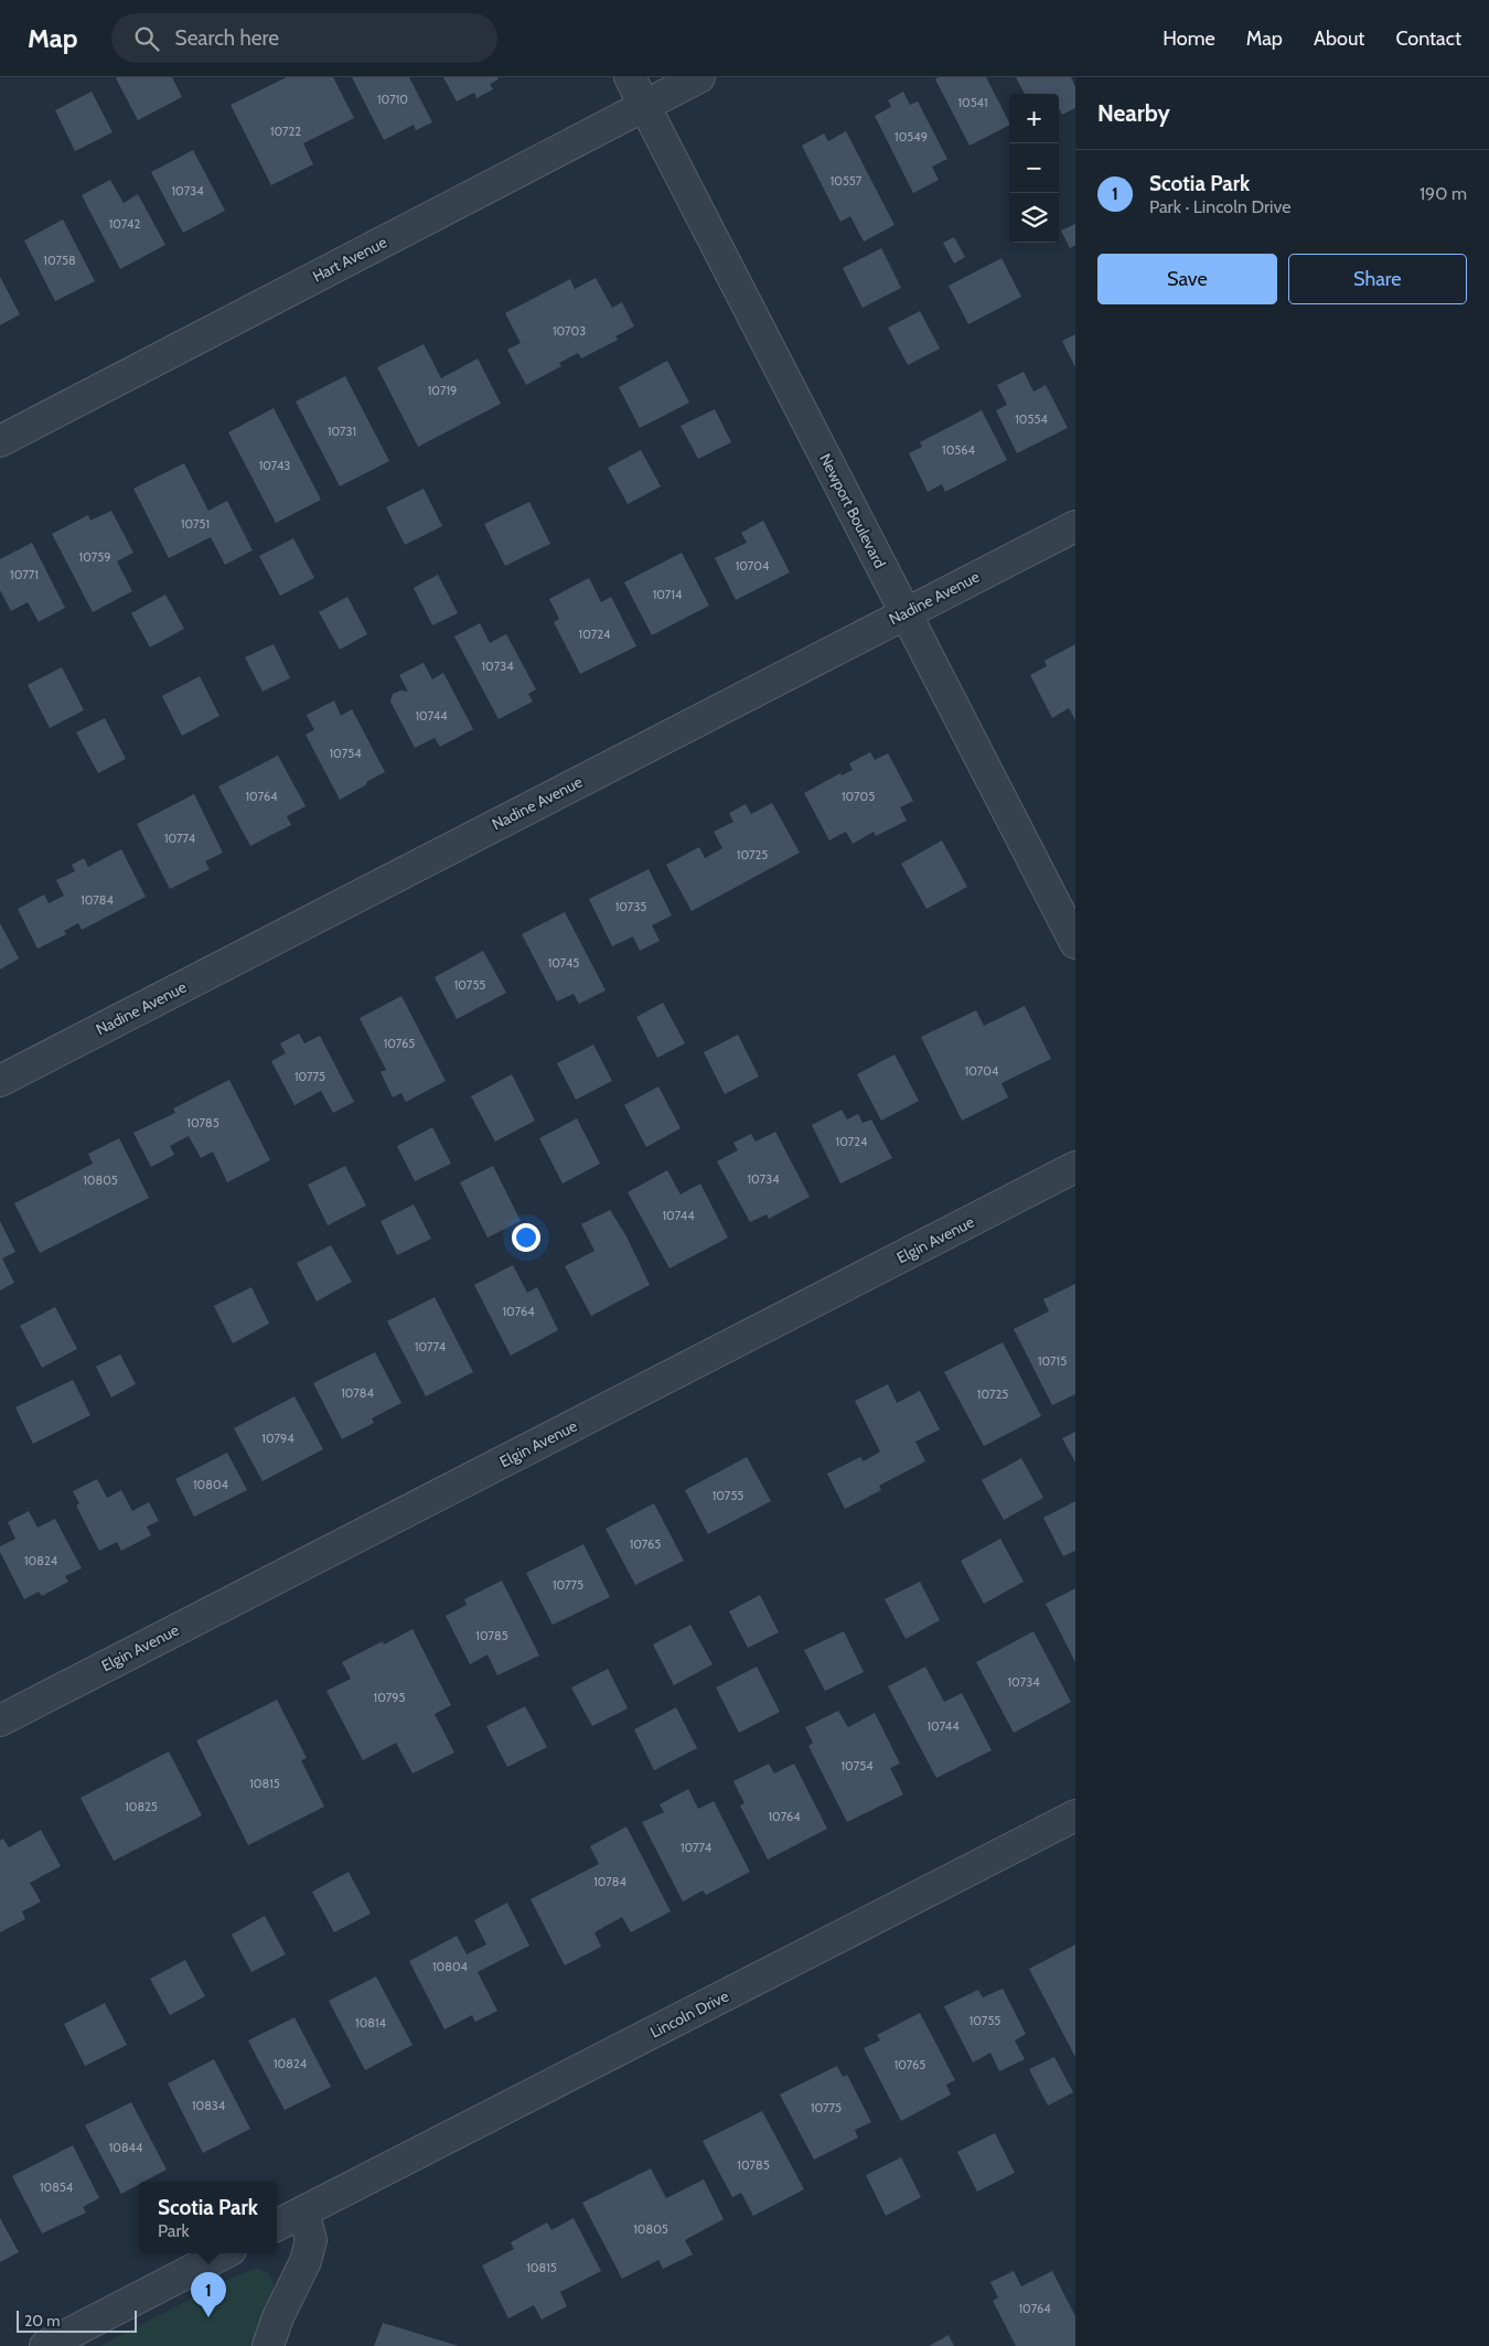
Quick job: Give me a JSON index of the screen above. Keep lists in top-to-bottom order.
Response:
{
  "streets": {
    "street": [
      "Hart Avenue",
      "Newport Boulevard",
      "Nadine Avenue",
      "Elgin Avenue",
      "Lincoln Drive"
    ]
  },
  "crossings": [
    ["Hart Avenue", "Newport Boulevard"],
    ["Newport Boulevard", "Nadine Avenue"]
  ],
  "house_numbers": [
    "10710",
    "10541",
    "10722",
    "10549",
    "10557",
    "10734",
    "10742",
    "10758",
    "10703",
    "10719",
    "10554",
    "10731",
    "10564",
    "10743",
    "10751",
    "10759",
    "10704",
    "10771",
    "10714",
    "10724",
    "10734",
    "10744",
    "10754",
    "10764",
    "10705",
    "10774",
    "10725",
    "10784",
    "10735",
    "10745",
    "10755",
    "10765",
    "10704",
    "10775",
    "10785",
    "10724",
    "10734",
    "10805",
    "10744",
    "10764",
    "10774",
    "10715",
    "10784",
    "10725",
    "10794",
    "10804",
    "10755",
    "10765",
    "10824",
    "10775",
    "10785",
    "10734",
    "10795",
    "10744",
    "10754",
    "10815",
    "10825",
    "10764",
    "10774",
    "10784",
    "10804",
    "10755",
    "10814",
    "10824",
    "10765",
    "10834",
    "10775",
    "10844",
    "10785",
    "10854",
    "10805",
    "10815",
    "10764"
  ],
  "scale_bar": "20 m",
  "page": {
    "header": "Map",
    "search": "Search here",
    "nav": [
      "Home",
      "Map",
      "About",
      "Contact"
    ],
    "heading": "Nearby",
    "map_buttons": ["+", "−"],
    "list": [
      {
        "mark": "1",
        "name": "Scotia Park",
        "note": "Park · Lincoln Drive",
        "value": "190 m"
      }
    ],
    "buttons": ["Save", "Share"],
    "popup": ["Scotia Park", "Park"],
    "pins": "1",
    "scale": "20 m"
  }
}
